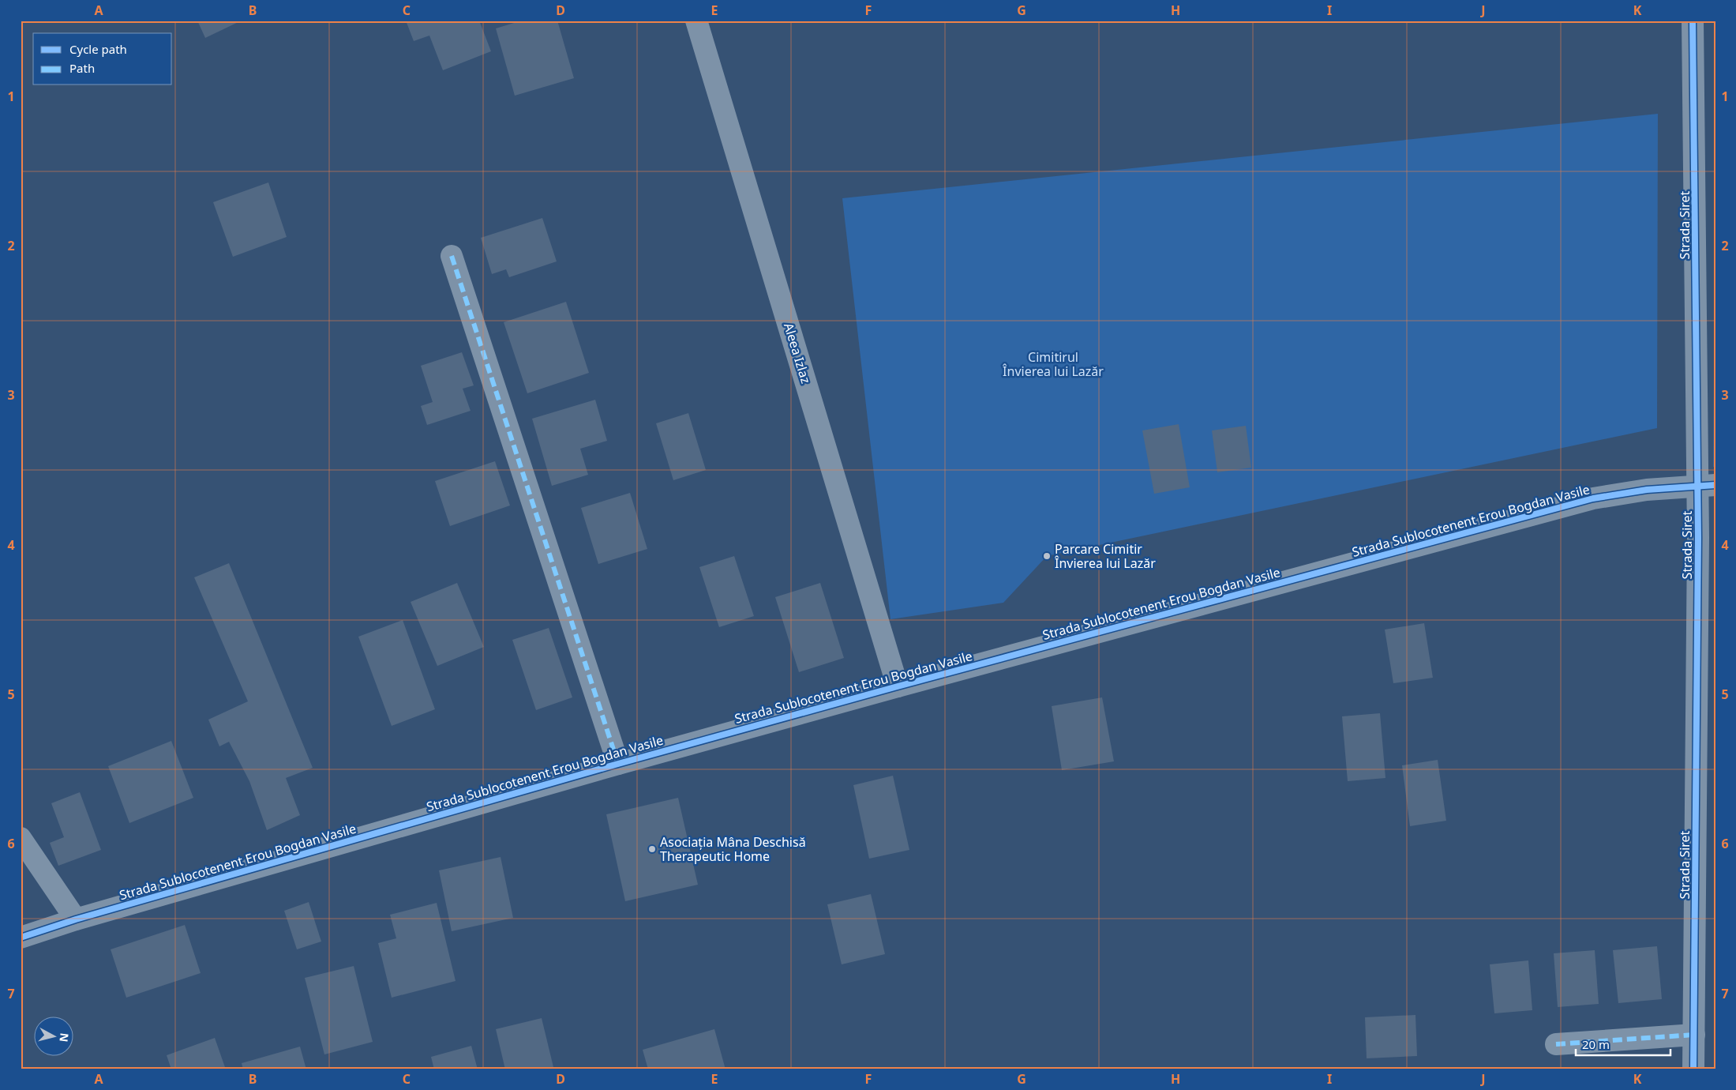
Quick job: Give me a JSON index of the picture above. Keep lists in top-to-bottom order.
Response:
{
  "streets": {
    "street": ["Strada Siret", "Aleea Izlaz", "Strada Sublocotenent Erou Bogdan Vasile"]
  },
  "crossings": [
    ["Strada Siret", "Strada Sublocotenent Erou Bogdan Vasile"],
    ["Aleea Izlaz", "Strada Sublocotenent Erou Bogdan Vasile"]
  ],
  "parks": ["Cimitirul Învierea lui Lazăr"],
  "places": ["Parcare Cimitir Învierea lui Lazăr", "Asociația Mâna Deschisă Therapeutic Home"],
  "legend": ["Cycle path", "Path"],
  "scale_bar": "20 m",
  "north": "right",
  "grid": {
    "columns": [
      "A",
      "B",
      "C",
      "D",
      "E",
      "F",
      "G",
      "H",
      "I",
      "J",
      "K"
    ],
    "rows": [
      "1",
      "2",
      "3",
      "4",
      "5",
      "6",
      "7"
    ]
  }
}
